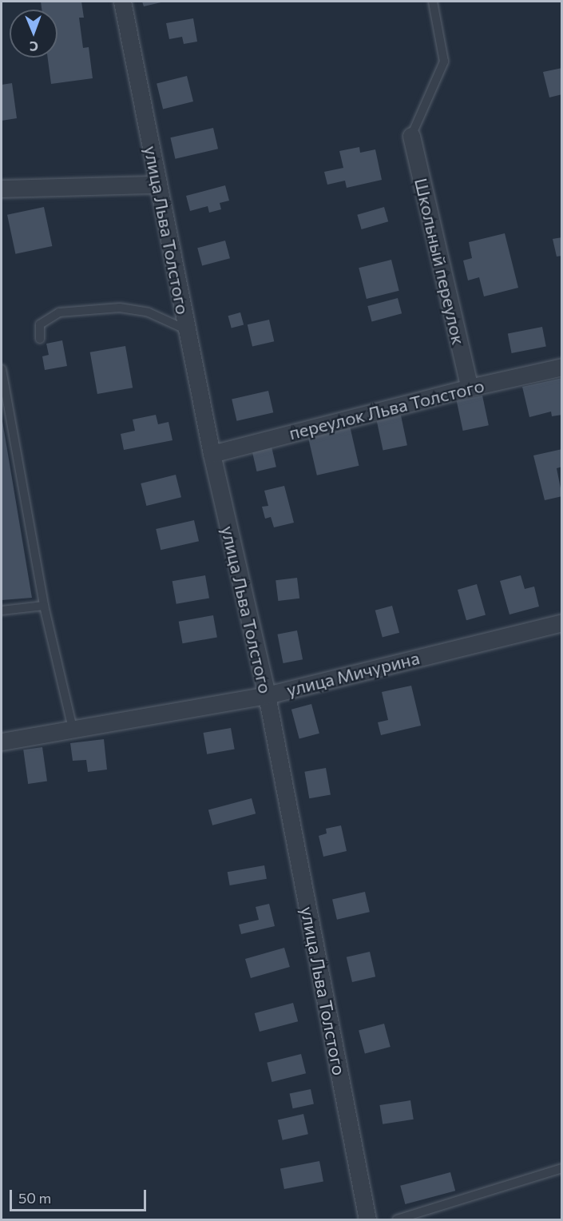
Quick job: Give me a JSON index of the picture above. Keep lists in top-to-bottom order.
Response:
{
  "streets": {
    "street": [
      "улица Льва Толстого",
      "Школьный переулок",
      "переулок Льва Толстого",
      "улица Мичурина"
    ]
  },
  "crossings": [
    ["улица Льва Толстого", "переулок Льва Толстого"],
    ["улица Льва Толстого", "улица Мичурина"],
    ["Школьный переулок", "переулок Льва Толстого"]
  ],
  "scale_bar": "50 m",
  "north": "bottom"
}
